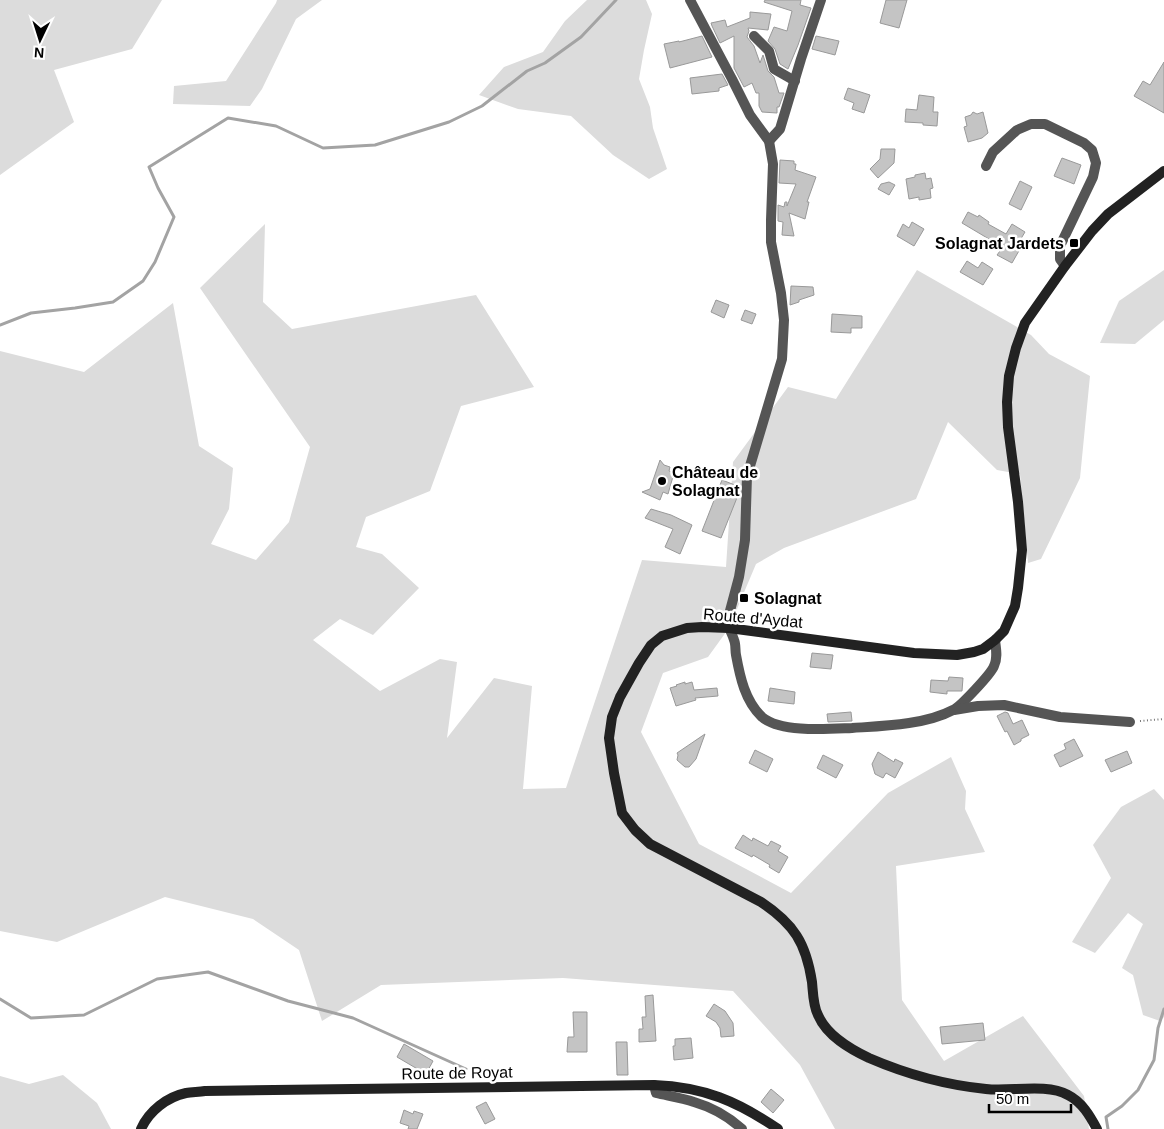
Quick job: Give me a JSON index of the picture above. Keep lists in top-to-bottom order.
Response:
{
  "streets": {
    "main road": ["Route d'Aydat", "Route de Royat"]
  },
  "places": {
    "transit": ["Solagnat Jardets", "Solagnat"],
    "other": ["Château de Solagnat"]
  },
  "scale_bar": "50 m",
  "north": "bottom"
}
